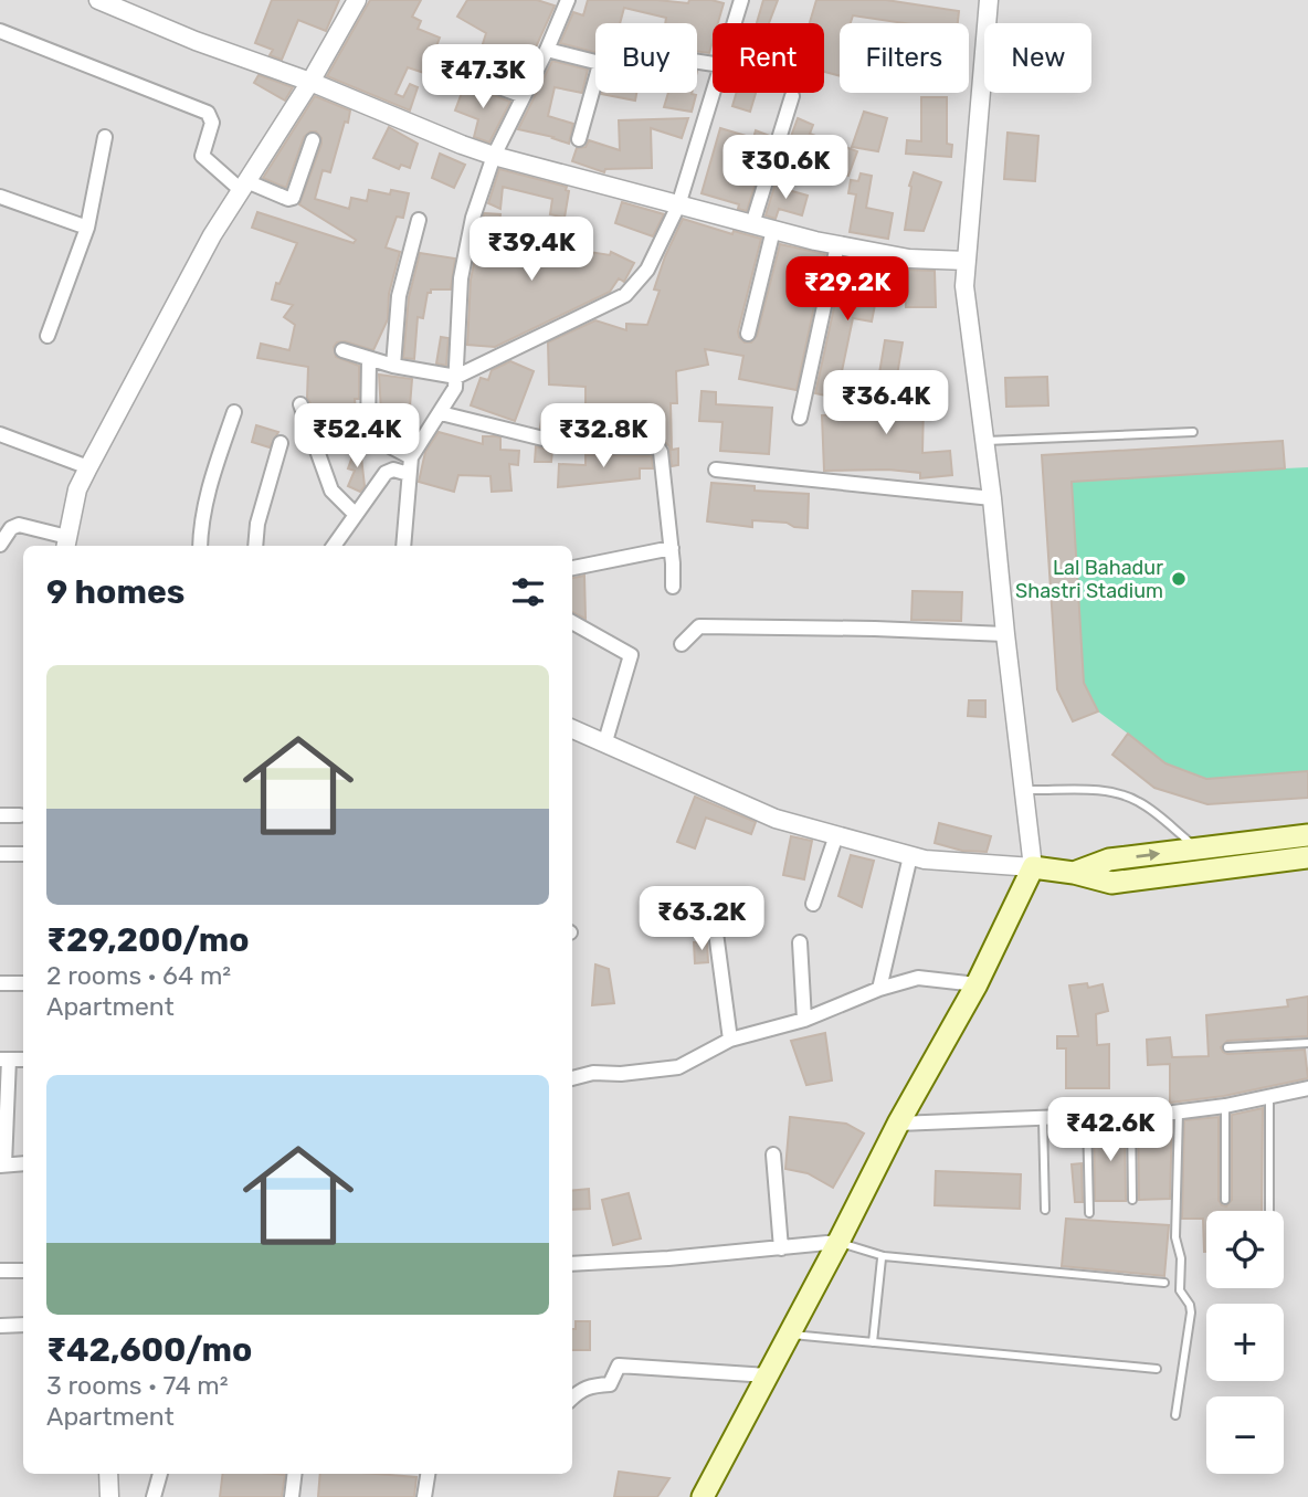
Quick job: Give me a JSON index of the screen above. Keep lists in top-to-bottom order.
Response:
{
  "places": ["Lal Bahadur Shastri Stadium"],
  "page": {
    "chip": [
      "Buy",
      "Rent",
      "Filters",
      "New"
    ],
    "price": [
      "₹47.3K",
      "₹30.6K",
      "₹39.4K",
      "₹29.2K",
      "₹36.4K",
      "₹52.4K",
      "₹32.8K",
      "₹63.2K",
      "₹42.6K"
    ],
    "heading": "9 homes",
    "list": [
      {
        "name": "₹29,200/mo",
        "note": "2 rooms · 64 m² · Apartment"
      },
      {
        "name": "₹42,600/mo",
        "note": "3 rooms · 74 m² · Apartment"
      }
    ],
    "map_buttons": ["+", "−"]
  }
}
